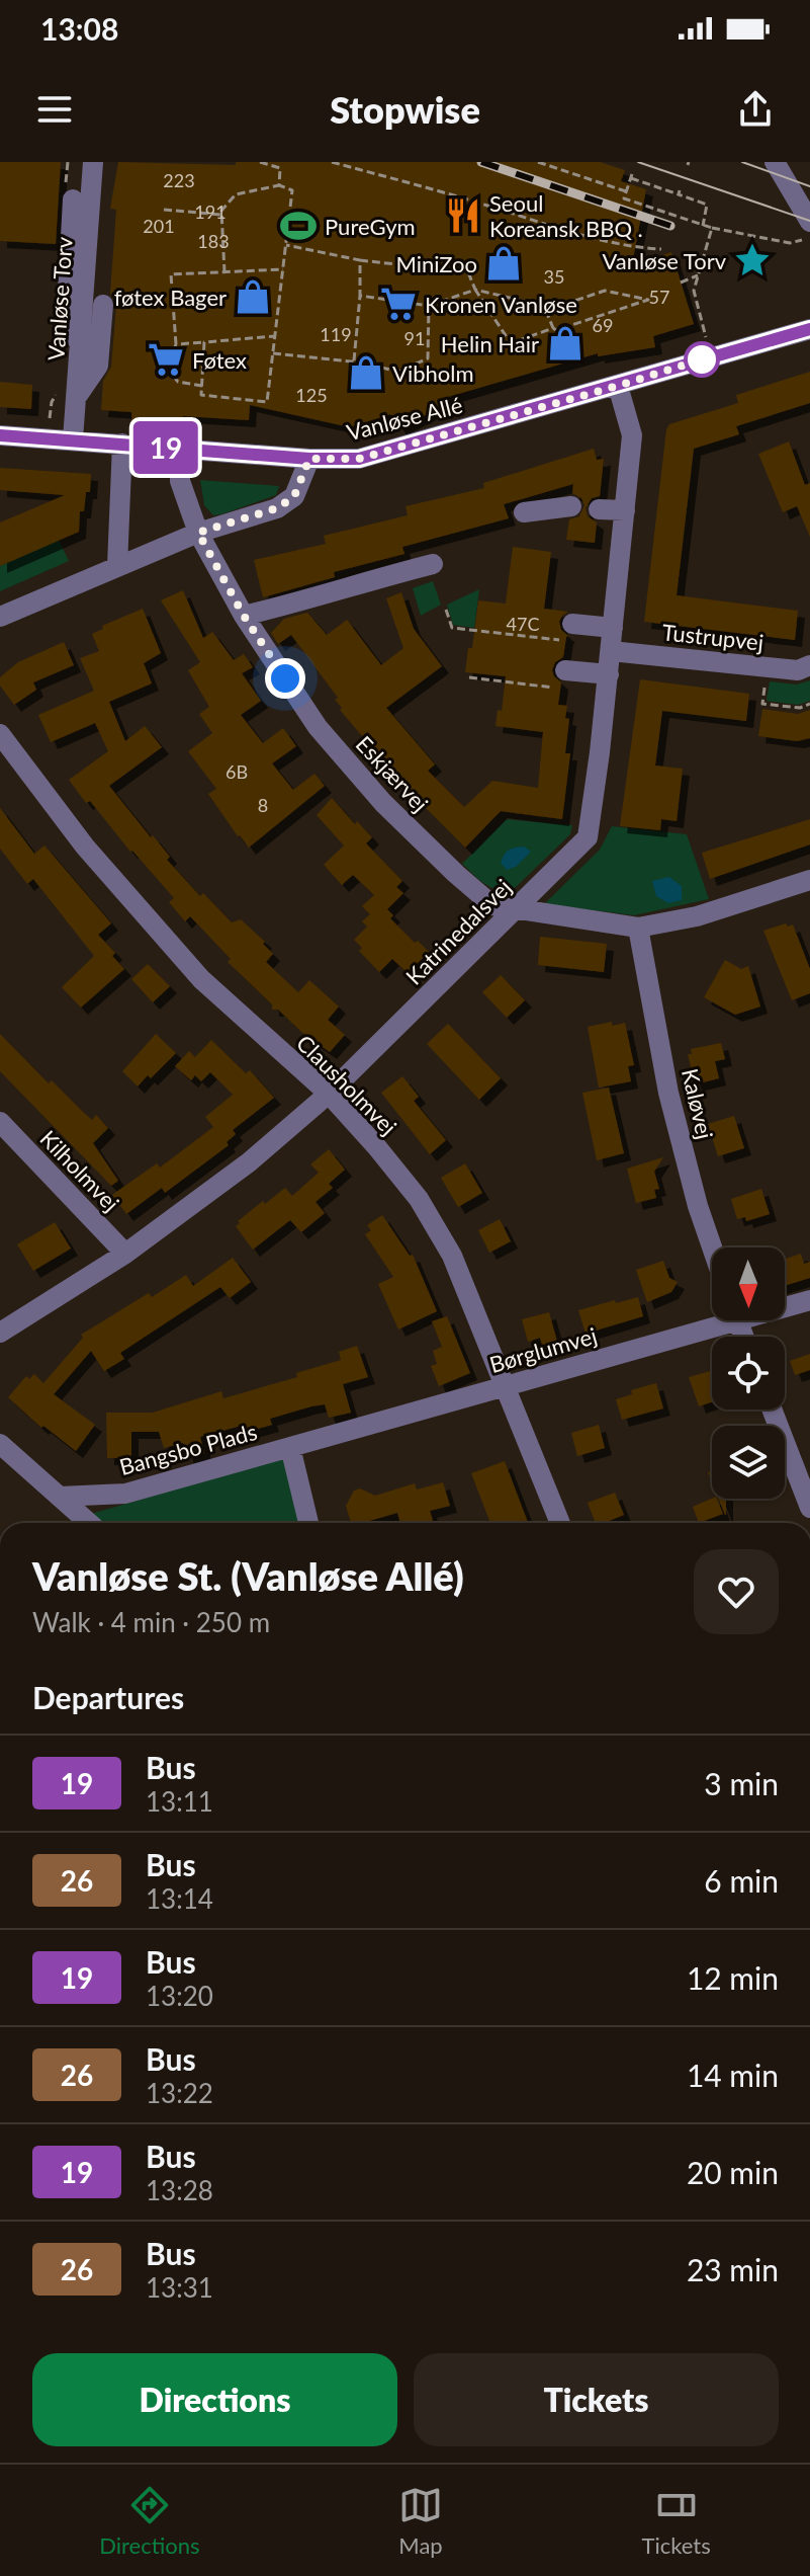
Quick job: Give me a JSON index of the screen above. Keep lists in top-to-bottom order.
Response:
{
  "streets": {
    "street": [
      "Vanløse Torv",
      "Vanløse Allé",
      "Tustrupvej",
      "Eskjærvej",
      "Katrinedalsvej",
      "Clausholmvej",
      "Kaløvej",
      "Kilholmvej",
      "Børglumvej",
      "Bangsbo Plads"
    ]
  },
  "crossings": [
    ["Vanløse Torv", "Vanløse Allé"],
    ["Vanløse Allé", "Eskjærvej"],
    ["Vanløse Allé", "Katrinedalsvej"],
    ["Tustrupvej", "Katrinedalsvej"],
    ["Eskjærvej", "Katrinedalsvej"],
    ["Eskjærvej", "Kaløvej"],
    ["Katrinedalsvej", "Clausholmvej"],
    ["Katrinedalsvej", "Kilholmvej"],
    ["Clausholmvej", "Børglumvej"],
    ["Børglumvej", "Bangsbo Plads"]
  ],
  "places": {
    "restaurant": ["Seoul Koreansk BBQ ."],
    "sports": ["PureGym"],
    "place": ["Vanløse Torv"],
    "shop": [
      "MiniZoo",
      "føtex Bager",
      "Helin Hair",
      "Vibholm"
    ],
    "supermarket": ["Kronen Vanløse", "Føtex"]
  },
  "lines": ["bus line 19"],
  "house_numbers": [
    "223",
    "191",
    "201",
    "183",
    "35",
    "57",
    "69",
    "119",
    "91",
    "125",
    "47C",
    "6B",
    "8"
  ],
  "north": "bottom",
  "page": {
    "status": "13:08",
    "header": "Stopwise",
    "on_map": "19",
    "heading": [
      ["Vanløse St. (Vanløse Allé)", "Walk · 4 min · 250 m"],
      "Departures"
    ],
    "list": [
      {
        "mark": "19",
        "name": "Bus",
        "note": "13:11",
        "value": "3 min"
      },
      {
        "mark": "26",
        "name": "Bus",
        "note": "13:14",
        "value": "6 min"
      },
      {
        "mark": "19",
        "name": "Bus",
        "note": "13:20",
        "value": "12 min"
      },
      {
        "mark": "26",
        "name": "Bus",
        "note": "13:22",
        "value": "14 min"
      },
      {
        "mark": "19",
        "name": "Bus",
        "note": "13:28",
        "value": "20 min"
      },
      {
        "mark": "26",
        "name": "Bus",
        "note": "13:31",
        "value": "23 min"
      }
    ],
    "buttons": ["Directions", "Tickets"],
    "tabs": ["Directions", "Map", "Tickets"]
  }
}
